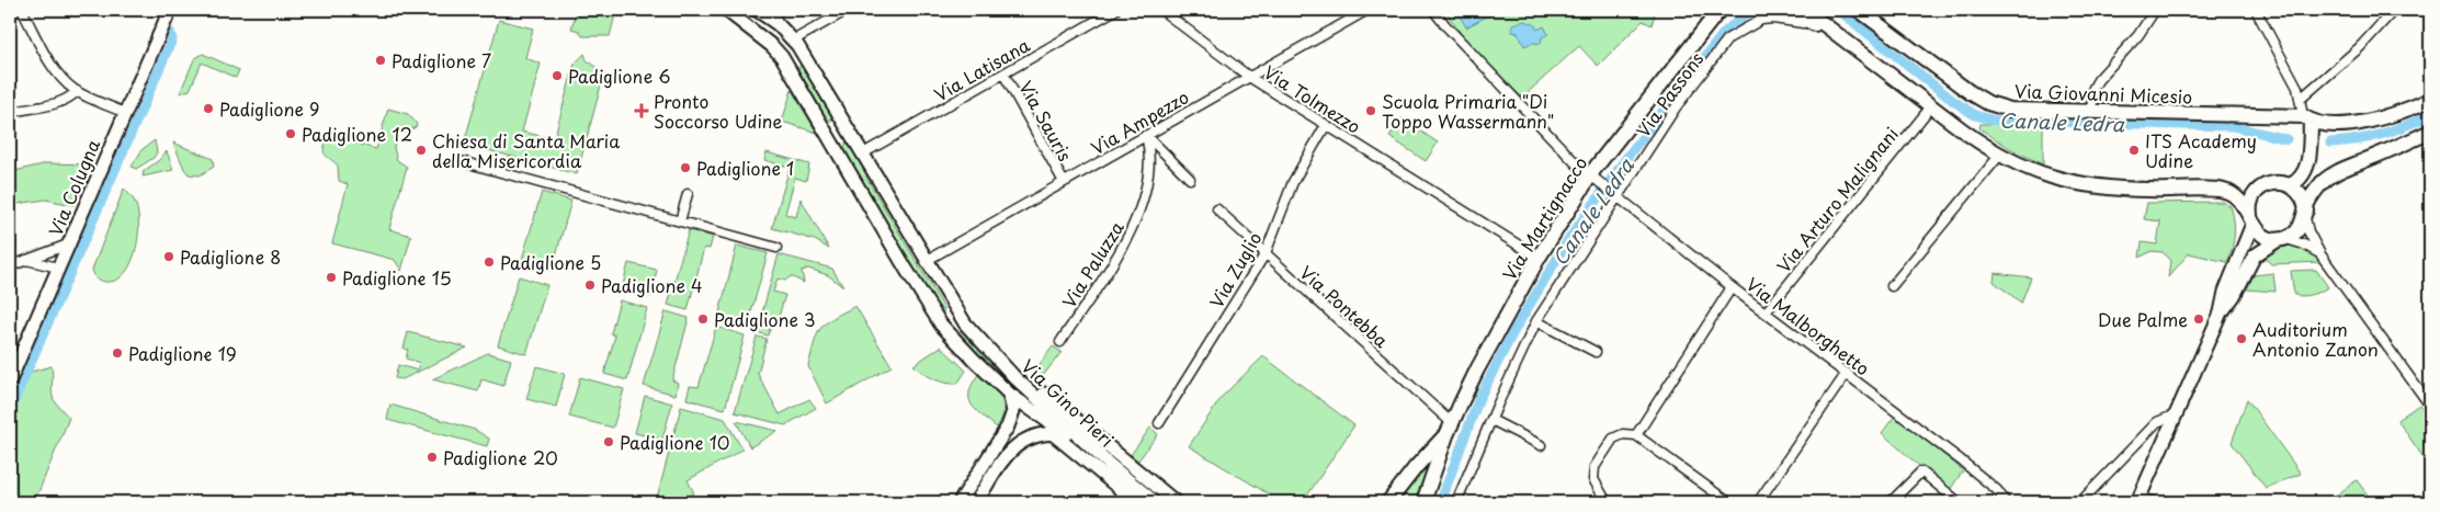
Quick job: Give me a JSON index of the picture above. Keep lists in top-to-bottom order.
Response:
{
  "streets": {
    "main road": [
      "Via Giovanni Micesio",
      "Via Colugna",
      "Via Martignacco",
      "Via Gino Pieri"
    ],
    "street": [
      "Via Latisana",
      "Via Passons",
      "Via Tolmezzo",
      "Via Sauris",
      "Via Ampezzo",
      "Via Arturo Malignani",
      "Via Paluzza",
      "Via Zuglio",
      "Via Pontebba",
      "Via Malborghetto"
    ]
  },
  "crossings": [
    ["Via Latisana", "Via Sauris"],
    ["Via Latisana", "Via Gino Pieri"],
    ["Via Passons", "Via Malborghetto"],
    ["Via Tolmezzo", "Via Ampezzo"],
    ["Via Tolmezzo", "Via Martignacco"],
    ["Via Tolmezzo", "Via Zuglio"],
    ["Via Sauris", "Via Ampezzo"],
    ["Via Ampezzo", "Via Paluzza"],
    ["Via Ampezzo", "Via Gino Pieri"],
    ["Via Arturo Malignani", "Via Malborghetto"],
    ["Via Martignacco", "Via Pontebba"],
    ["Via Martignacco", "Via Malborghetto"],
    ["Via Zuglio", "Via Pontebba"]
  ],
  "water": ["Canale Ledra"],
  "places": {
    "other": [
      "Padiglione 7",
      "Padiglione 6",
      "Padiglione 9",
      "Scuola Primaria \"Di Toppo Wassermann\"",
      "Padiglione 12",
      "Chiesa di Santa Maria della Misericordia",
      "ITS Academy Udine",
      "Padiglione 1",
      "Padiglione 8",
      "Padiglione 5",
      "Padiglione 15",
      "Padiglione 4",
      "Padiglione 3",
      "Due Palme",
      "Auditorium Antonio Zanon",
      "Padiglione 19",
      "Padiglione 10",
      "Padiglione 20"
    ],
    "health": ["Pronto Soccorso Udine"]
  }
}
